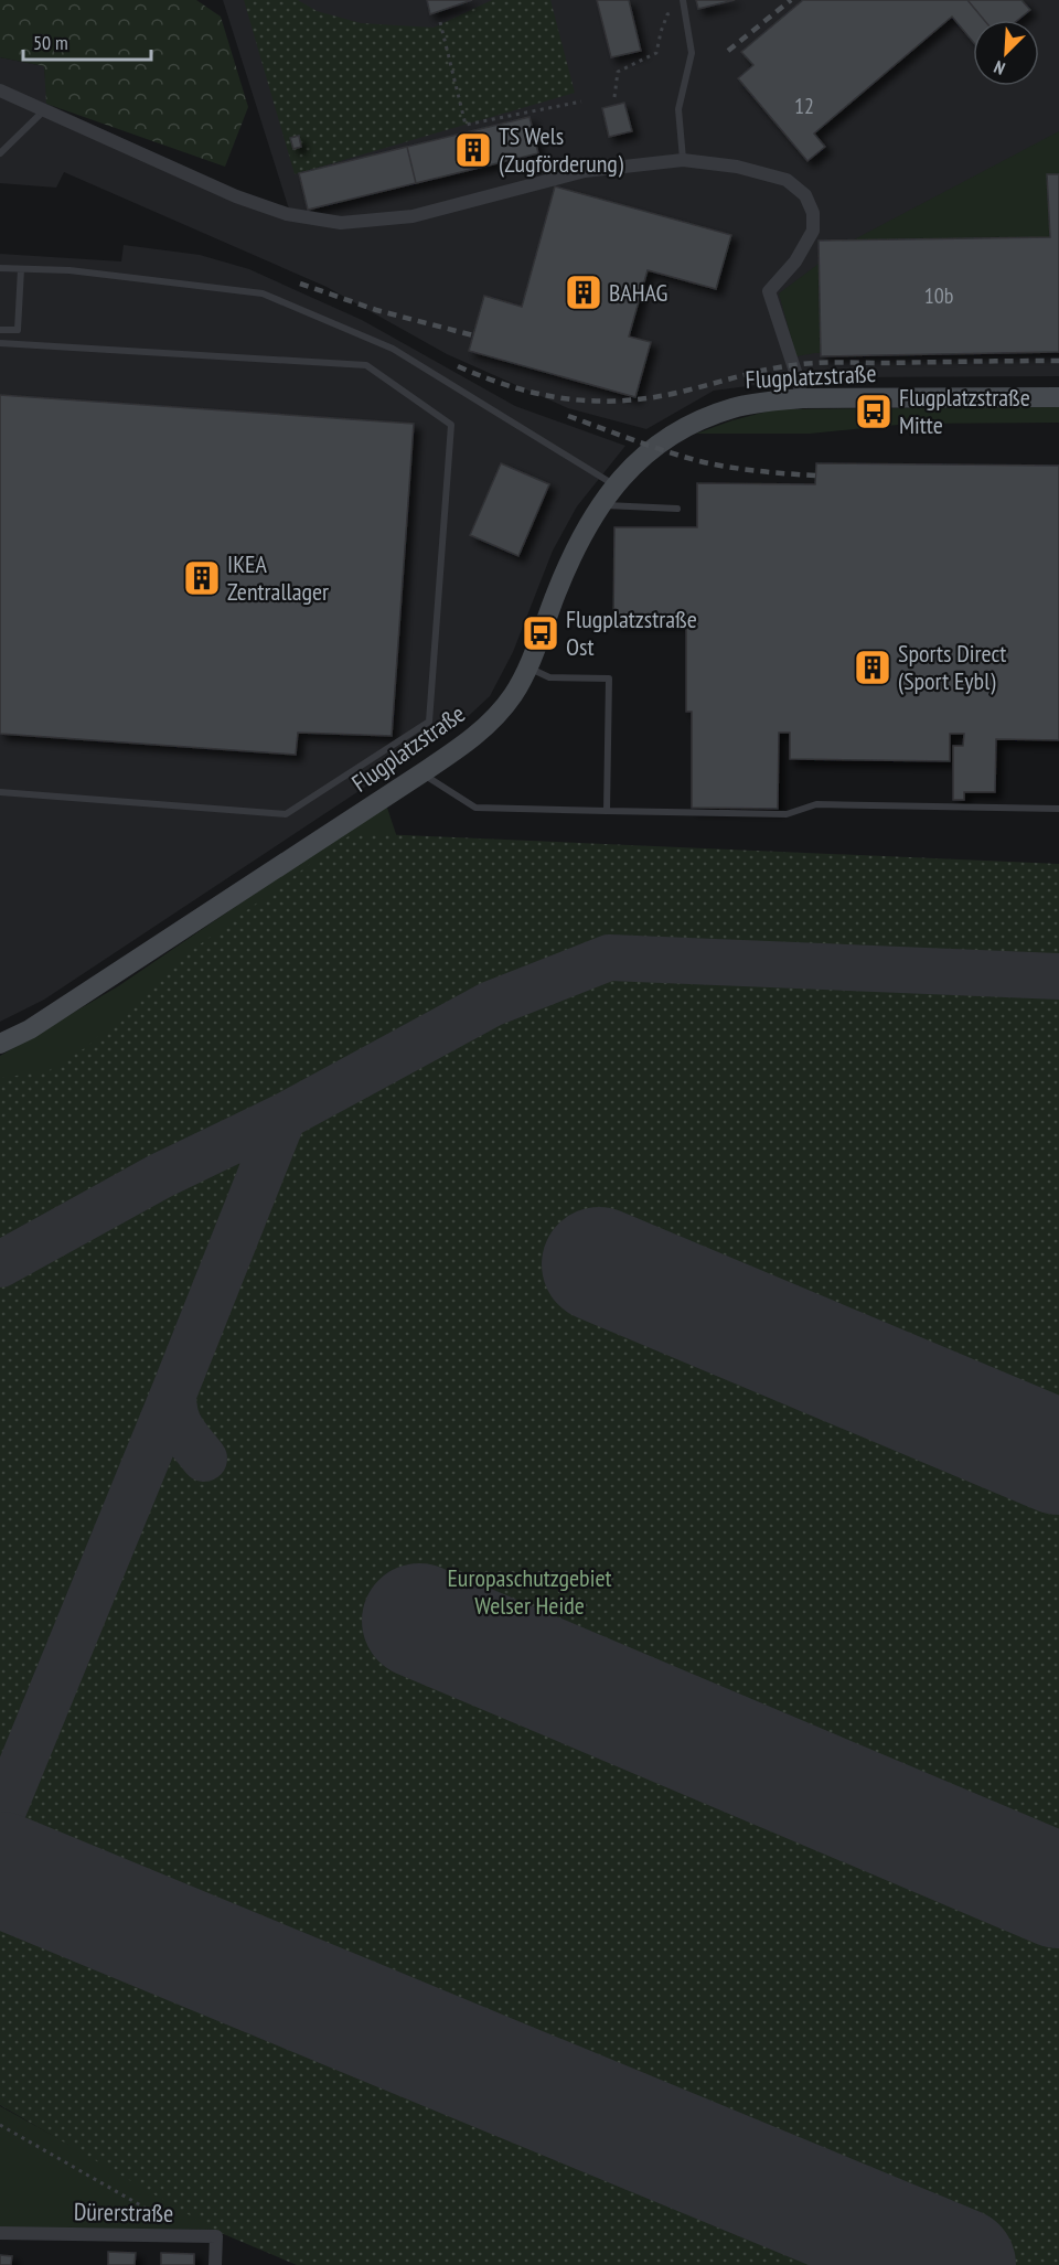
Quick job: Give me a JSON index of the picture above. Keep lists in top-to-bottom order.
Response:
{
  "streets": {
    "street": ["Flugplatzstraße", "Dürerstraße"]
  },
  "parks": ["Europaschutzgebiet Welser Heide"],
  "places": {
    "building": [
      "TS Wels (Zugförderung)",
      "BAHAG",
      "IKEA Zentrallager",
      "Sports Direct (Sport Eybl)"
    ],
    "bus stop": ["Flugplatzstraße Mitte", "Flugplatzstraße Ost"]
  },
  "house_numbers": ["12", "10b"],
  "scale_bar": "50 m",
  "north": "bottom left"
}
